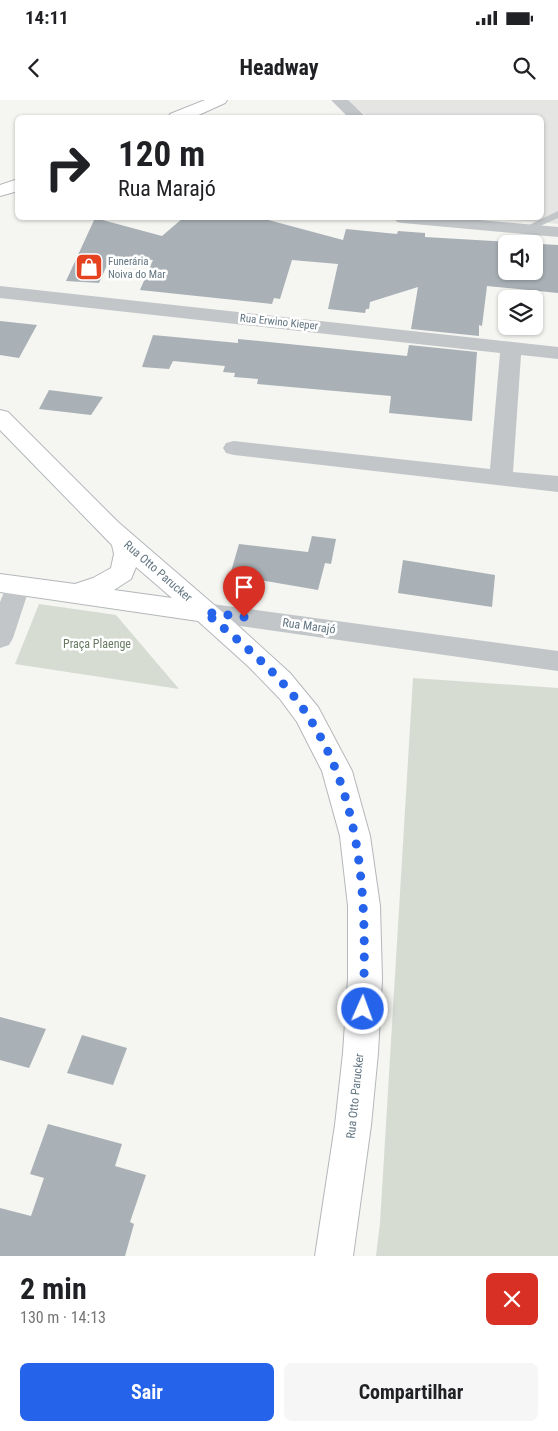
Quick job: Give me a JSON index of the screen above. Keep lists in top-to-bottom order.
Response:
{
  "streets": {
    "main road": ["Rua Otto Parucker", "Rua Marajó"],
    "street": ["Rua Erwino Kieper"]
  },
  "crossings": [
    ["Rua Otto Parucker", "Rua Marajó"]
  ],
  "parks": ["Praça Plaenge"],
  "places": {
    "shop": ["Funerária Noiva do Mar"]
  },
  "page": {
    "status": "14:11",
    "header": "Headway",
    "turn": ["120 m", "Rua Marajó"],
    "heading": ["2 min", "130 m · 14:13"],
    "buttons": ["Sair", "Compartilhar"]
  }
}
